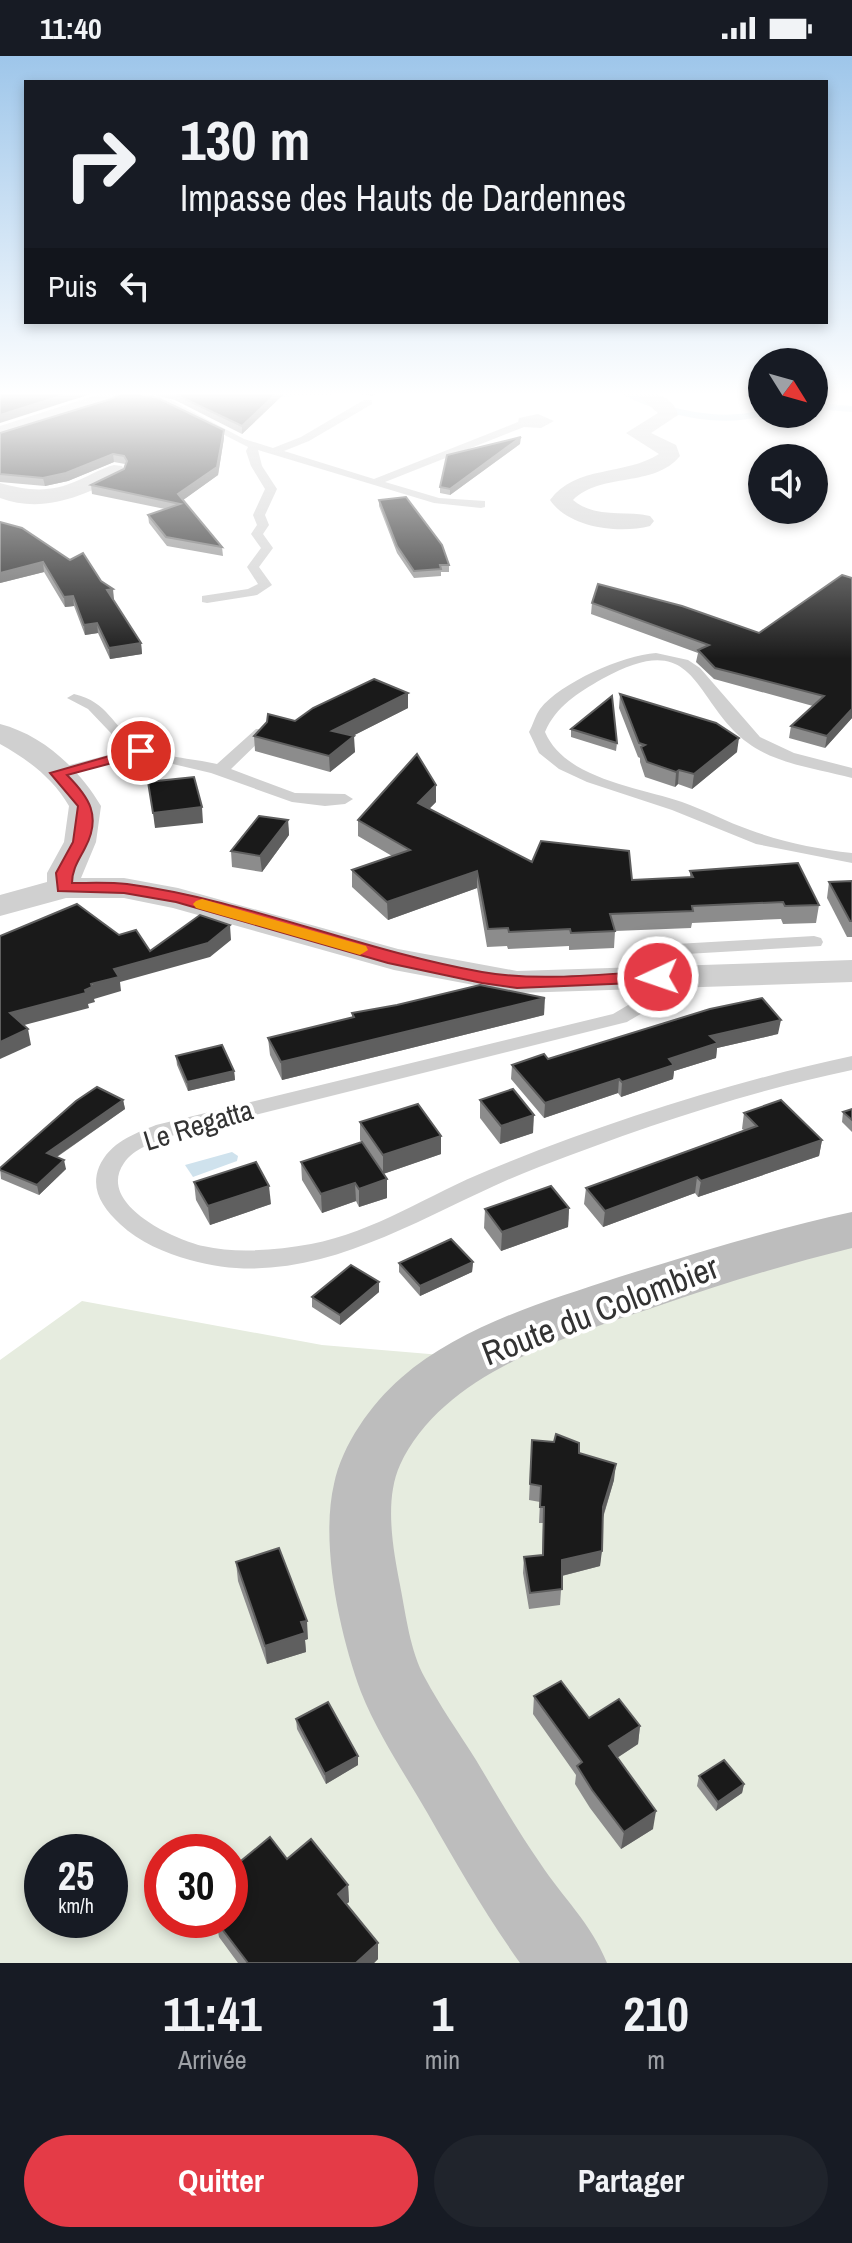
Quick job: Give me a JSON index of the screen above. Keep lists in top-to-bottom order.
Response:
{
  "streets": {
    "street": ["Route du Colombier"],
    "lane": ["Le Regatta"]
  },
  "north": "bottom right",
  "page": {
    "status": "11:40",
    "turn": ["130 m", "Impasse des Hauts de Dardennes"],
    "then": "Puis",
    "speed": "25 km/h",
    "limit": "30",
    "eta": [
      "11:41",
      "Arrivée",
      "1",
      "min",
      "210",
      "m"
    ],
    "buttons": ["Quitter", "Partager"]
  }
}
